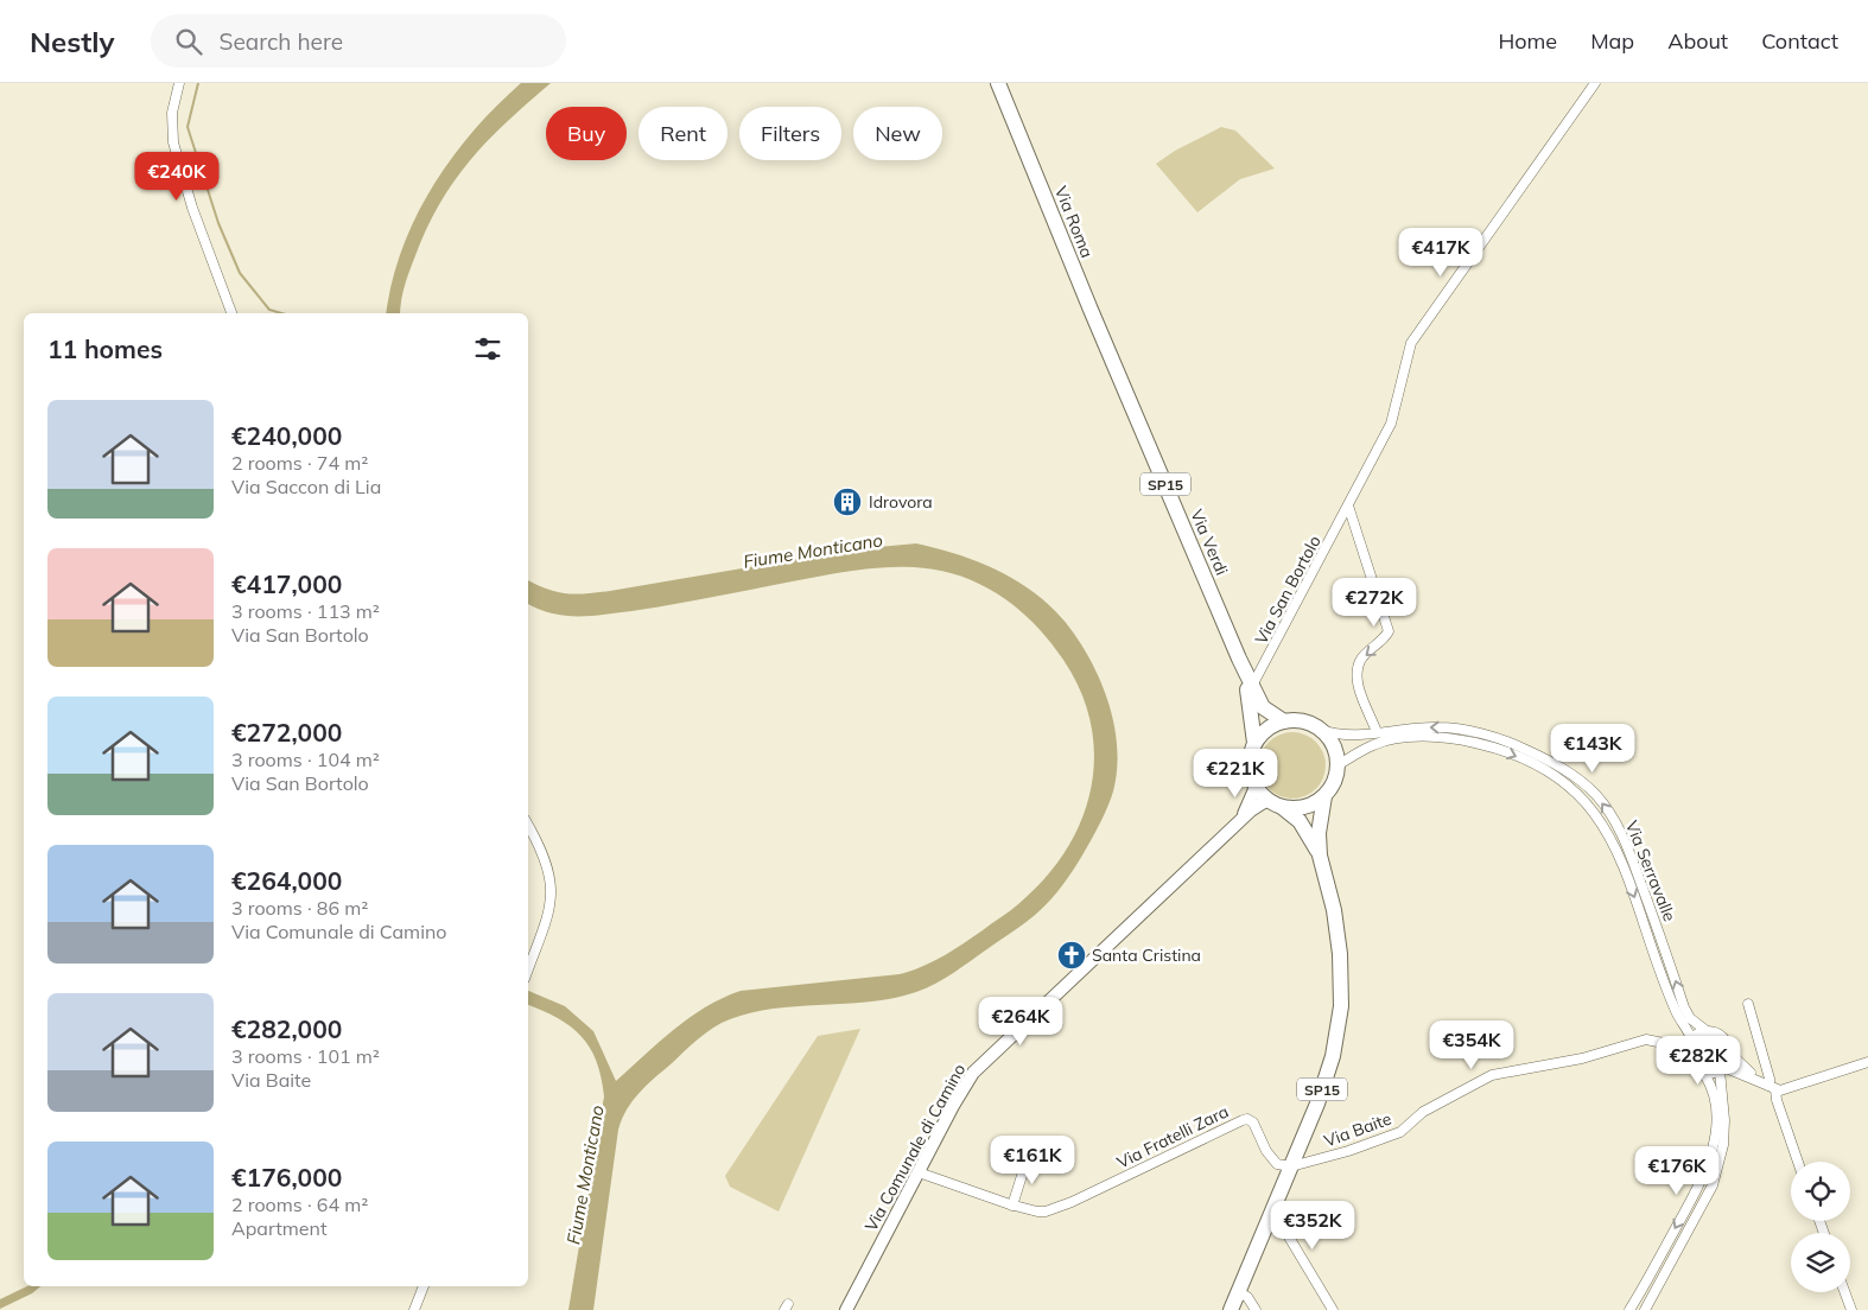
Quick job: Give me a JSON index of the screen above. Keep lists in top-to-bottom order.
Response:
{
  "streets": {
    "main road": ["Via Roma", "SP15", "Via Verdi"],
    "street": [
      "Via San Bortolo",
      "Via Serravalle",
      "Via Baite",
      "Via Fratelli Zara",
      "Via Comunale di Camino"
    ]
  },
  "crossings": [
    ["Via Roma", "Via Verdi"],
    ["SP15", "Via Verdi"],
    ["SP15", "Via San Bortolo"],
    ["SP15", "Via Serravalle"],
    ["SP15", "Via Baite"],
    ["SP15", "Via Fratelli Zara"],
    ["SP15", "Via Comunale di Camino"],
    ["Via Serravalle", "Via Baite"],
    ["Via Serravalle", "Via Comunale di Camino"],
    ["Via Baite", "Via Fratelli Zara"],
    ["Via Fratelli Zara", "Via Comunale di Camino"]
  ],
  "water": ["Fiume Monticano"],
  "places": {
    "building": ["Idrovora"],
    "church": ["Santa Cristina"]
  },
  "page": {
    "header": "Nestly",
    "search": "Search here",
    "nav": [
      "Home",
      "Map",
      "About",
      "Contact"
    ],
    "chip": [
      "Buy",
      "Rent",
      "Filters",
      "New"
    ],
    "price": [
      "€240K",
      "€417K",
      "€272K",
      "€143K",
      "€221K",
      "€264K",
      "€354K",
      "€282K",
      "€161K",
      "€176K",
      "€352K"
    ],
    "heading": "11 homes",
    "list": [
      {
        "name": "€240,000",
        "note": "2 rooms · 74 m² · Via Saccon di Lia"
      },
      {
        "name": "€417,000",
        "note": "3 rooms · 113 m² · Via San Bortolo"
      },
      {
        "name": "€272,000",
        "note": "3 rooms · 104 m² · Via San Bortolo"
      },
      {
        "name": "€264,000",
        "note": "3 rooms · 86 m² · Via Comunale di Camino"
      },
      {
        "name": "€282,000",
        "note": "3 rooms · 101 m² · Via Baite"
      },
      {
        "name": "€176,000",
        "note": "2 rooms · 64 m² · Apartment"
      }
    ]
  }
}
